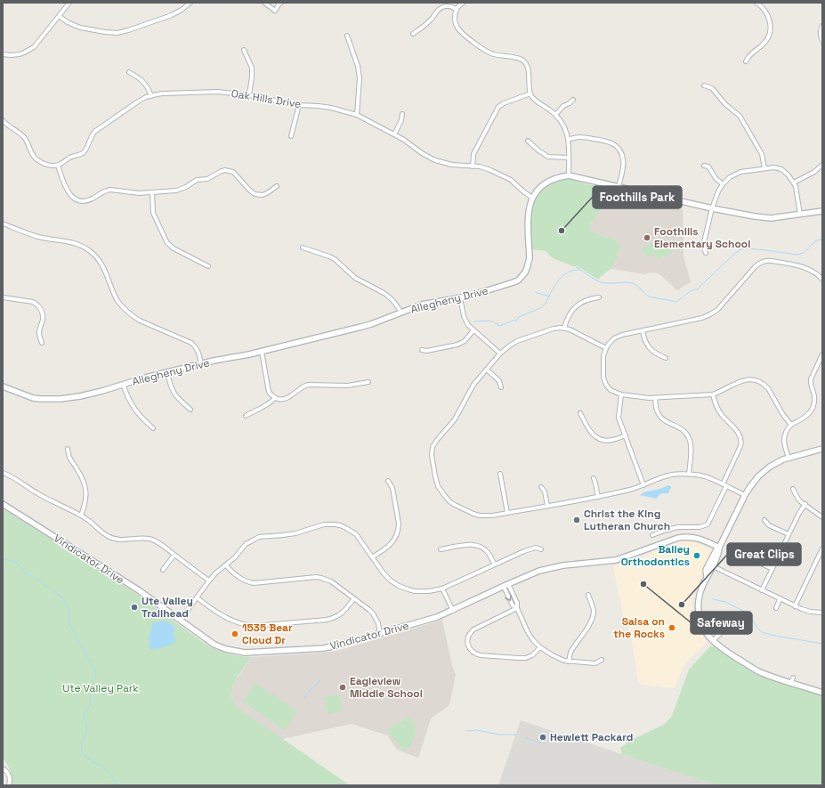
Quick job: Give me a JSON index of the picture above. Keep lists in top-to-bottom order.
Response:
{
  "streets": {
    "main road": ["Allegheny Drive", "Vindicator Drive"],
    "street": ["Oak Hills Drive"]
  },
  "crossings": [
    ["Oak Hills Drive", "Allegheny Drive"]
  ],
  "parks": ["Ute Valley Park"],
  "places": [
    "Foothills Park",
    "Foothills Elementary School",
    "Christ the King Lutheran Church",
    "Bailey Orthodontics",
    "Safeway",
    "Great Clips",
    "Ute Valley Trailhead",
    "Salsa on the Rocks",
    "1535 Bear Cloud Dr",
    "Eagleview Middle School",
    "Hewlett Packard"
  ]
}
